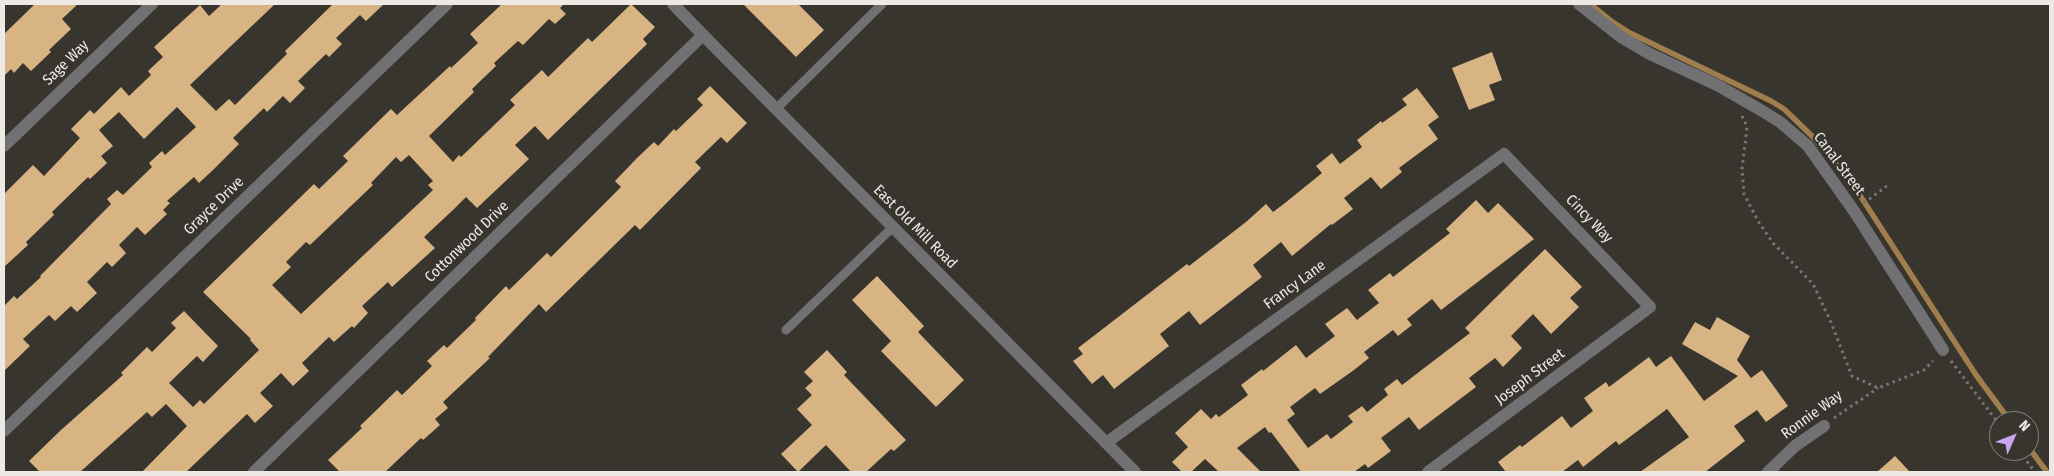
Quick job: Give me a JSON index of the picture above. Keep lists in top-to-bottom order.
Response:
{
  "streets": {
    "street": [
      "Sage Way",
      "Canal Street",
      "Grayce Drive",
      "Cincy Way",
      "East Old Mill Road",
      "Cottonwood Drive",
      "Francy Lane",
      "Joseph Street",
      "Ronnie Way"
    ]
  },
  "crossings": [
    ["Canal Street", "Ronnie Way"],
    ["Cincy Way", "Francy Lane"],
    ["Cincy Way", "Joseph Street"],
    ["East Old Mill Road", "Cottonwood Drive"],
    ["East Old Mill Road", "Francy Lane"]
  ],
  "north": "top right"
}
